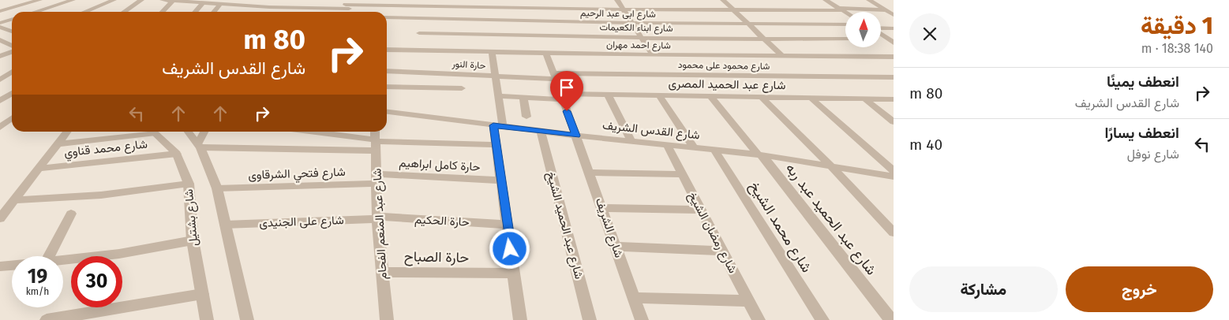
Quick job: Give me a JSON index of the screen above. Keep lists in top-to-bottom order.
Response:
{
  "streets": {
    "street": [
      "شارع ابى عبد الرحيم",
      "شارع ابناء الكعيمات",
      "شارع احمد مهران",
      "حارة النور",
      "شارع محمود على محمود",
      "شارع عبد الحميد المصرى",
      "شارع القدس الشريف",
      "شارع محمد قناوي",
      "حارة كامل ابراهيم",
      "شارع فتحي الشرقاوى",
      "شارع بشتيل",
      "شارع عبد الحميد عبد ربه",
      "حارة الحكيم",
      "شارع على الجنيدى",
      "شارع عبد المنعم الفحام",
      "شارع عبد الحميد الشيخ",
      "شارع محمد الشيخ",
      "شارع الشريف",
      "شارع رمضان الشيخ",
      "حارة الصباح"
    ]
  },
  "crossings": [
    ["شارع ابناء الكعيمات", "شارع احمد مهران"],
    ["شارع احمد مهران", "شارع الشريف"],
    ["حارة النور", "شارع محمود على محمود"],
    ["حارة النور", "شارع الشريف"],
    ["شارع محمود على محمود", "شارع الشريف"],
    ["شارع عبد الحميد المصرى", "شارع عبد الحميد عبد ربه"],
    ["شارع عبد الحميد المصرى", "شارع الشريف"],
    ["شارع القدس الشريف", "شارع عبد الحميد عبد ربه"],
    ["شارع القدس الشريف", "شارع عبد الحميد الشيخ"],
    ["شارع القدس الشريف", "شارع محمد الشيخ"],
    ["شارع القدس الشريف", "شارع الشريف"],
    ["شارع القدس الشريف", "شارع رمضان الشيخ"],
    ["شارع محمد قناوي", "شارع بشتيل"],
    ["حارة كامل ابراهيم", "شارع فتحي الشرقاوى"],
    ["حارة كامل ابراهيم", "شارع عبد المنعم الفحام"],
    ["شارع فتحي الشرقاوى", "شارع عبد المنعم الفحام"],
    ["حارة الحكيم", "شارع على الجنيدى"],
    ["حارة الحكيم", "شارع عبد المنعم الفحام"],
    ["شارع على الجنيدى", "شارع عبد المنعم الفحام"],
    ["شارع عبد المنعم الفحام", "حارة الصباح"]
  ],
  "north": "top",
  "page": {
    "heading": ["1 دقيقة", "140 m · 18:38"],
    "turn": ["80 m", "شارع القدس الشريف"],
    "list": [
      {
        "name": "انعطف يمينًا",
        "note": "شارع القدس الشريف",
        "value": "80 m"
      },
      {
        "name": "انعطف يسارًا",
        "note": "شارع نوفل",
        "value": "40 m"
      }
    ],
    "speed": "19 km/h",
    "limit": "30",
    "buttons": ["خروج", "مشاركة"]
  }
}
